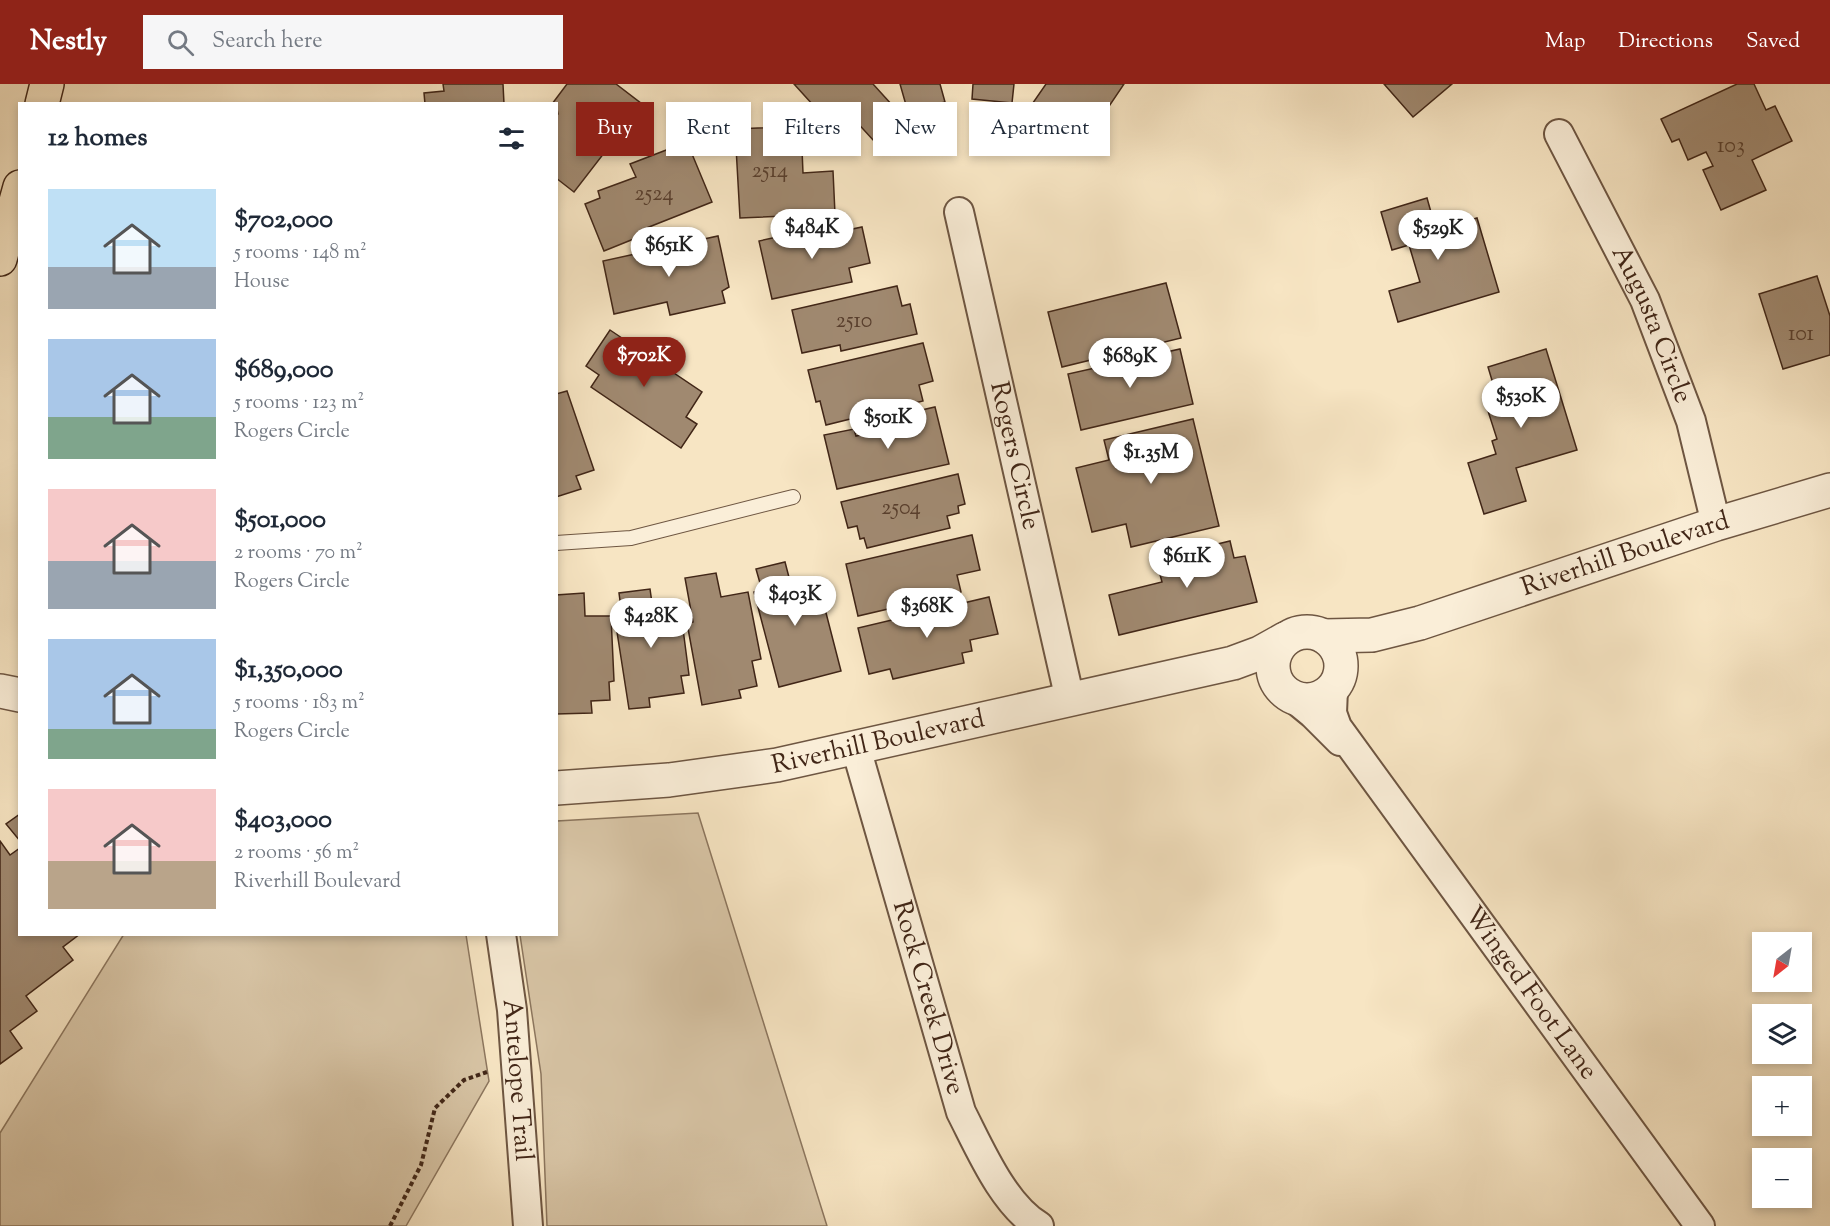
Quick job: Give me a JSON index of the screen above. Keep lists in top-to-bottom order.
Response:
{
  "streets": {
    "street": [
      "Augusta Circle",
      "Rogers Circle",
      "Riverhill Boulevard",
      "Winged Foot Lane",
      "Rock Creek Drive",
      "Antelope Trail"
    ]
  },
  "crossings": [
    ["Augusta Circle", "Riverhill Boulevard"],
    ["Rogers Circle", "Riverhill Boulevard"],
    ["Riverhill Boulevard", "Winged Foot Lane"],
    ["Riverhill Boulevard", "Rock Creek Drive"]
  ],
  "house_numbers": [
    "103",
    "2514",
    "2524",
    "2510",
    "101",
    "2504"
  ],
  "north": "bottom left",
  "page": {
    "header": "Nestly",
    "search": "Search here",
    "nav": ["Map", "Directions", "Saved"],
    "chip": [
      "Buy",
      "Rent",
      "Filters",
      "New",
      "Apartment"
    ],
    "heading": "12 homes",
    "list": [
      {
        "name": "$702,000",
        "note": "5 rooms · 148 m² · House"
      },
      {
        "name": "$689,000",
        "note": "5 rooms · 123 m² · Rogers Circle"
      },
      {
        "name": "$501,000",
        "note": "2 rooms · 70 m² · Rogers Circle"
      },
      {
        "name": "$1,350,000",
        "note": "5 rooms · 183 m² · Rogers Circle"
      },
      {
        "name": "$403,000",
        "note": "2 rooms · 56 m² · Riverhill Boulevard"
      }
    ],
    "price": [
      "$484K",
      "$529K",
      "$651K",
      "$702K",
      "$689K",
      "$530K",
      "$501K",
      "$1.35M",
      "$611K",
      "$403K",
      "$368K",
      "$428K"
    ],
    "map_buttons": ["+", "−"]
  }
}
